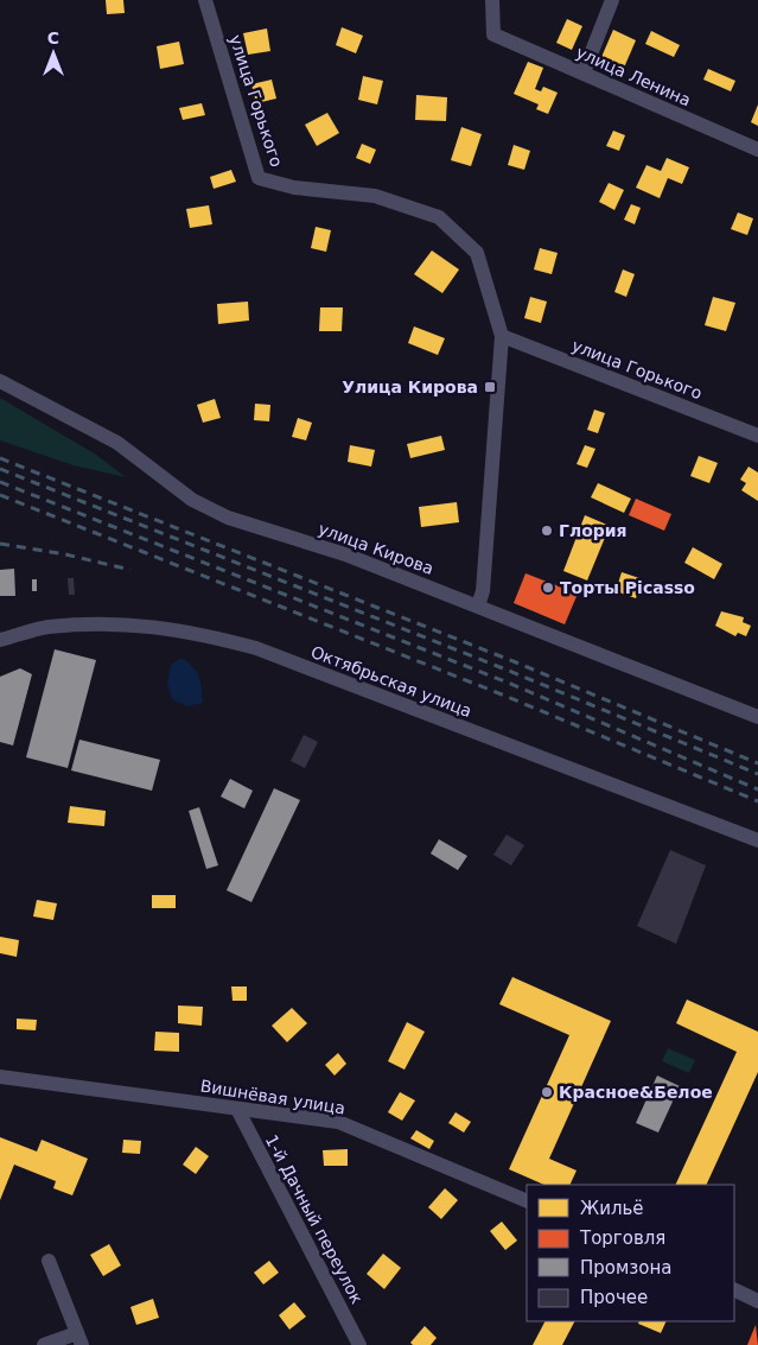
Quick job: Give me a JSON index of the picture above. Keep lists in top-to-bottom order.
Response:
{
  "streets": {
    "street": [
      "улица Ленина",
      "улица Горького",
      "улица Кирова",
      "Октябрьская улица",
      "Вишнёвая улица",
      "1-й Дачный переулок"
    ]
  },
  "crossings": [
    ["улица Горького", "улица Кирова"],
    ["Вишнёвая улица", "1-й Дачный переулок"]
  ],
  "places": {
    "transit": ["Улица Кирова"],
    "other": ["Глория", "Торты Picasso", "Красное&Белое"]
  },
  "legend": [
    "Жильё",
    "Торговля",
    "Промзона",
    "Прочее"
  ],
  "north": "top"
}
